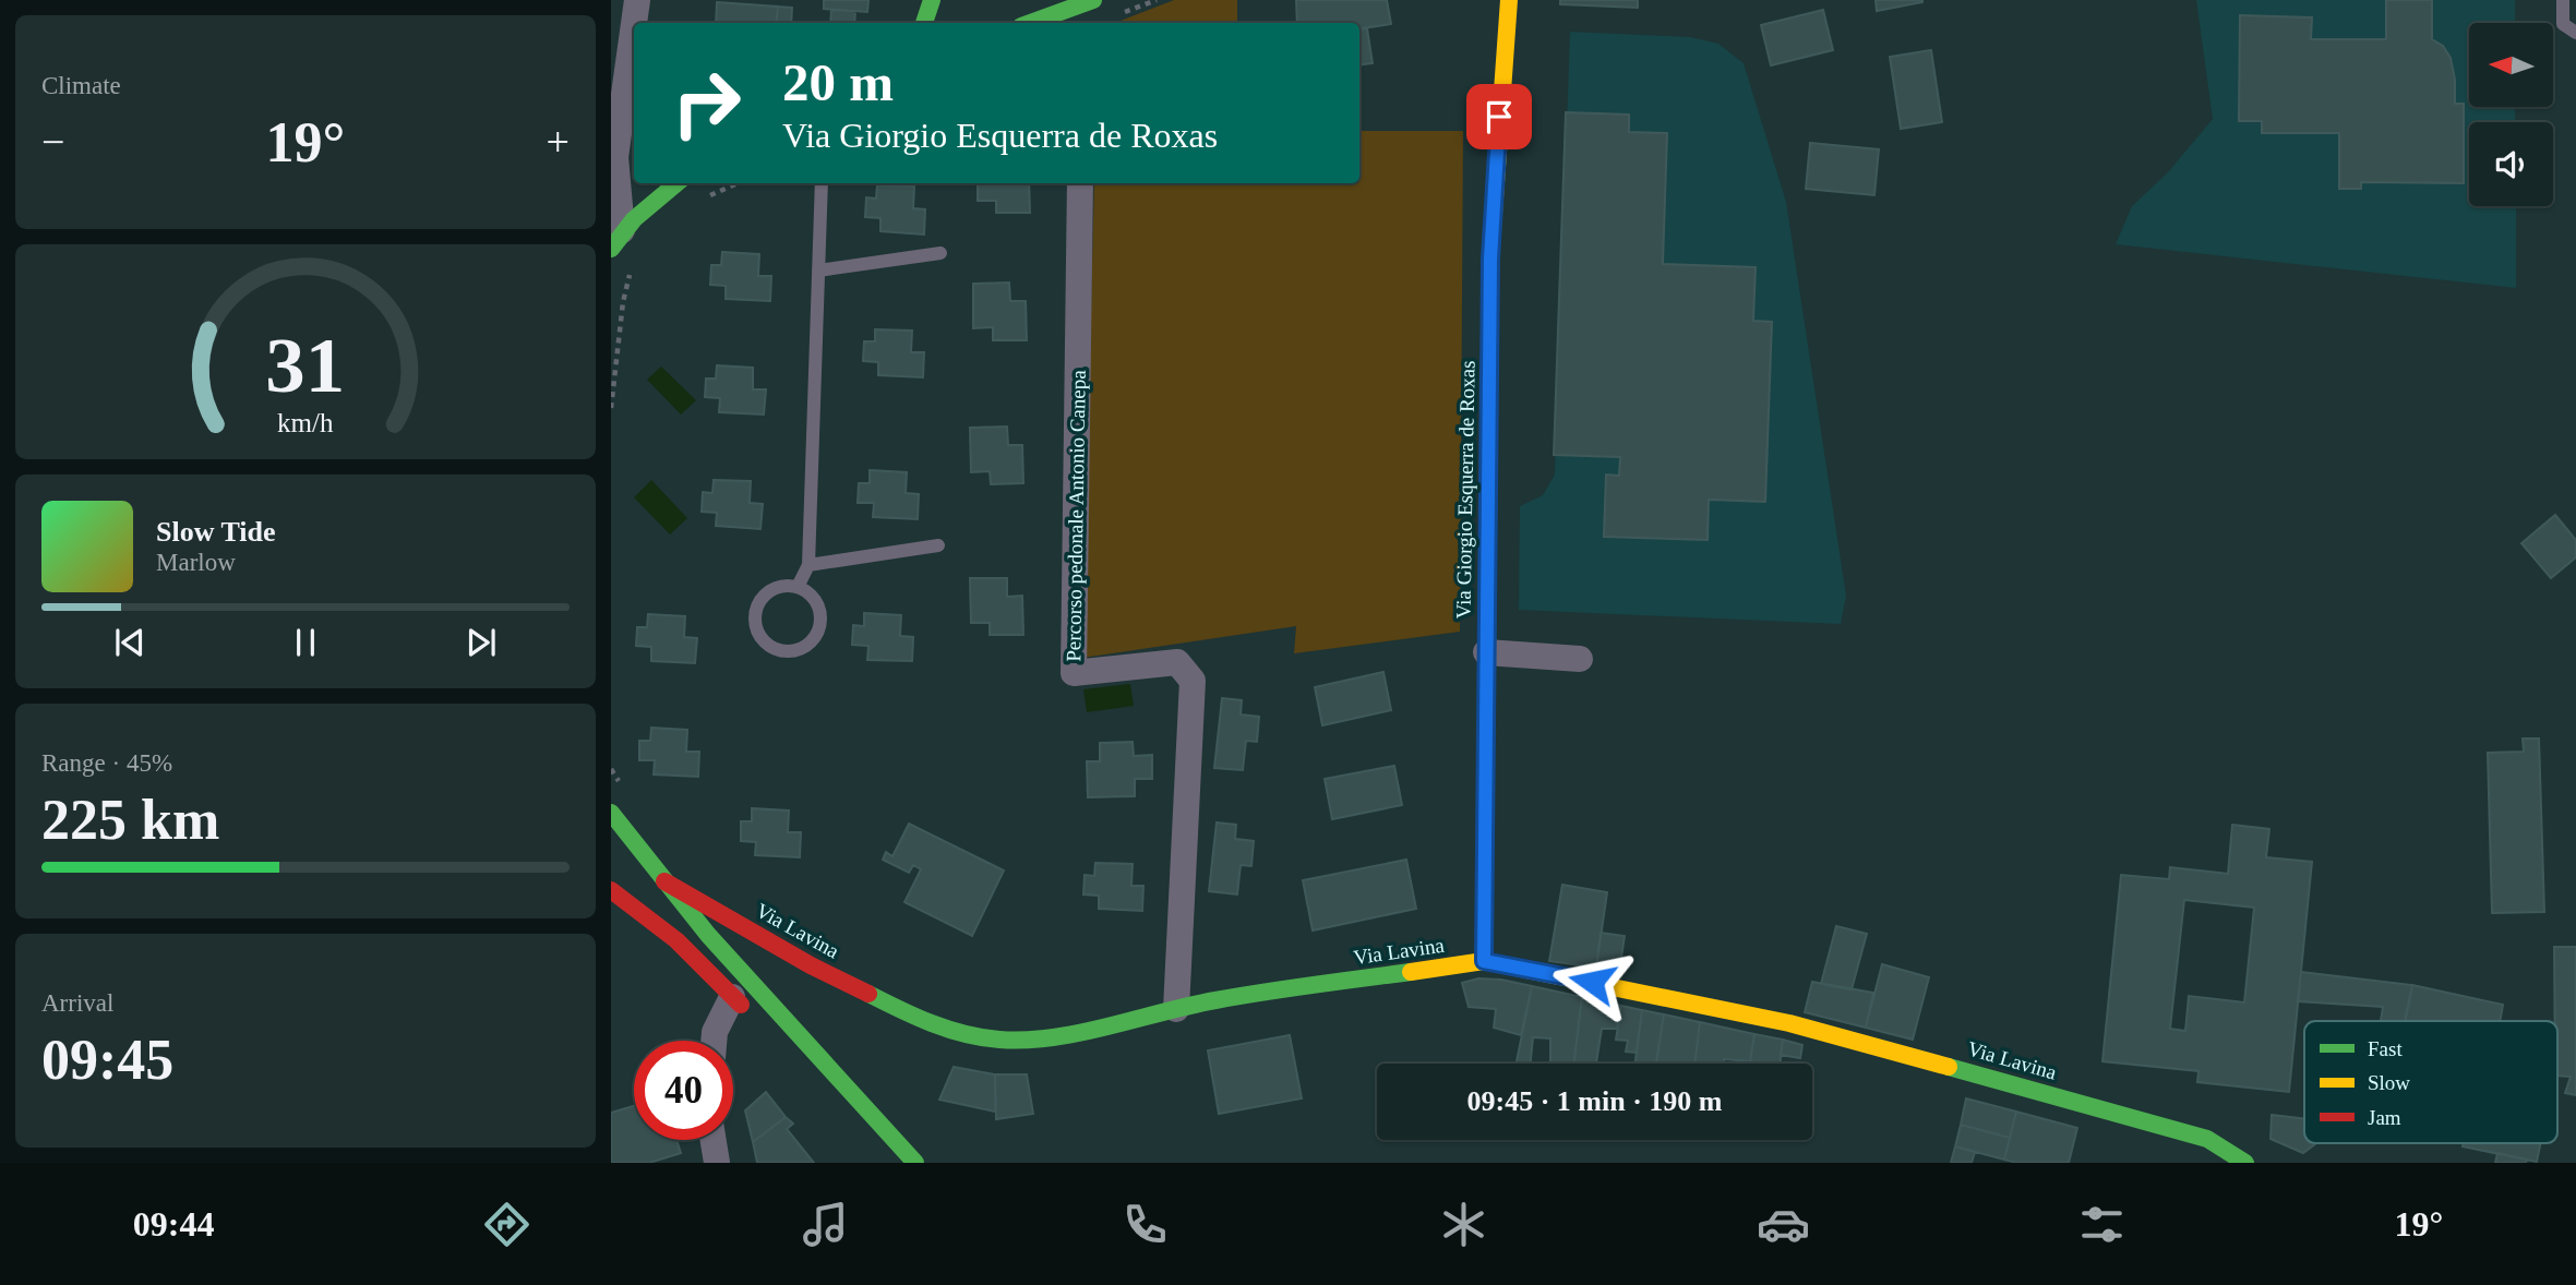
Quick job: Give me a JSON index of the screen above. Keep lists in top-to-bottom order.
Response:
{
  "streets": {
    "street": ["Via Giorgio Esquerra de Roxas", "Percorso pedonale Antonio Canepa", "Via Lavina"]
  },
  "crossings": [
    ["Via Giorgio Esquerra de Roxas", "Via Lavina"],
    ["Percorso pedonale Antonio Canepa", "Via Lavina"]
  ],
  "legend": ["Fast", "Slow", "Jam"],
  "north": "left",
  "page": {
    "tile": [
      "Climate",
      ["Range · 45%", "225 km"],
      ["Arrival", "09:45"]
    ],
    "turn": ["20 m", "Via Giorgio Esquerra de Roxas"],
    "heat": ["−", "19°", "+"],
    "song": ["Slow Tide", "Marlow"],
    "limit": "40",
    "trip": "09:45 · 1 min · 190 m",
    "tabs": ["09:44", "19°"],
    "gauge": ["31", "km/h"]
  }
}
